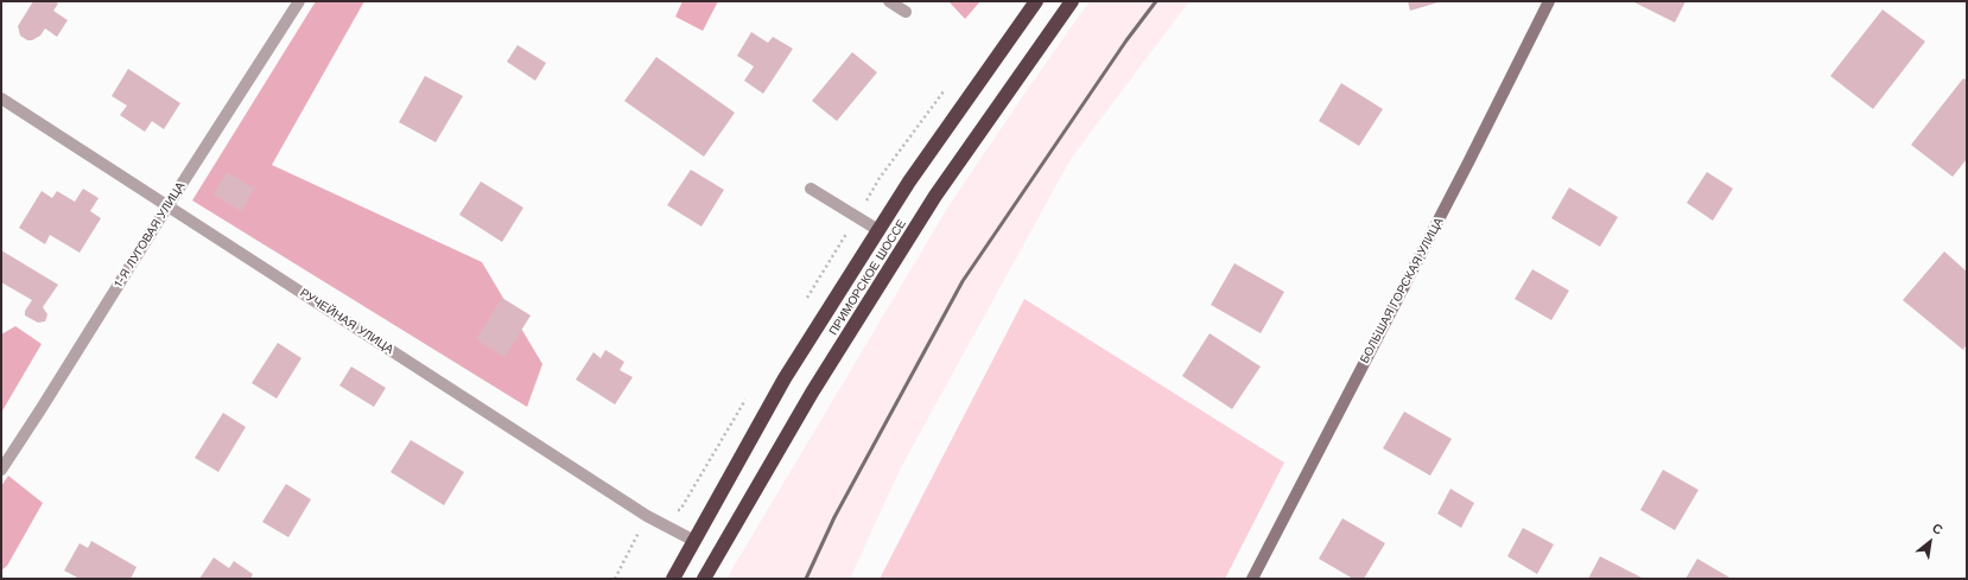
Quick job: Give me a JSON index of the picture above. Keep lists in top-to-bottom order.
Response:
{
  "streets": {
    "highway": ["ПРИМОРСКОЕ ШОССЕ"],
    "street": ["1-Я ЛУГОВАЯ УЛИЦА", "БОЛЬШАЯ ГОРСКАЯ УЛИЦА", "РУЧЕЙНАЯ УЛИЦА"]
  },
  "crossings": [
    ["1-Я ЛУГОВАЯ УЛИЦА", "РУЧЕЙНАЯ УЛИЦА"],
    ["ПРИМОРСКОЕ ШОССЕ", "РУЧЕЙНАЯ УЛИЦА"]
  ],
  "north": "top right"
}
